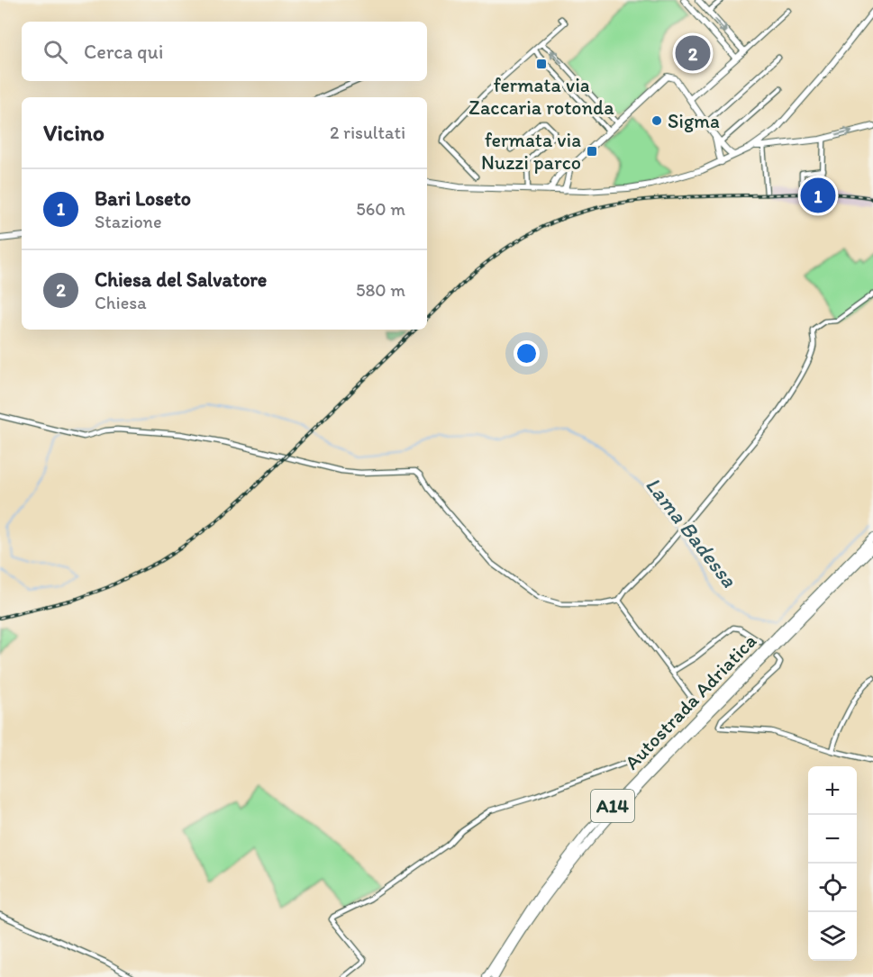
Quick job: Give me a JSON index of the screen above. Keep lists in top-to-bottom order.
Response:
{
  "streets": {
    "highway": ["Autostrada Adriatica", "A14"]
  },
  "water": ["Lama Badessa"],
  "places": {
    "transit": ["fermata via Zaccaria rotonda", "fermata via Nuzzi parco"],
    "other": ["Sigma"]
  },
  "page": {
    "search": "Cerca qui",
    "pins": ["2", "1"],
    "heading": ["Vicino", "2 risultati"],
    "list": [
      {
        "mark": "1",
        "name": "Bari Loseto",
        "note": "Stazione",
        "value": "560 m"
      },
      {
        "mark": "2",
        "name": "Chiesa del Salvatore",
        "note": "Chiesa",
        "value": "580 m"
      }
    ],
    "map_buttons": ["+", "−"]
  }
}
